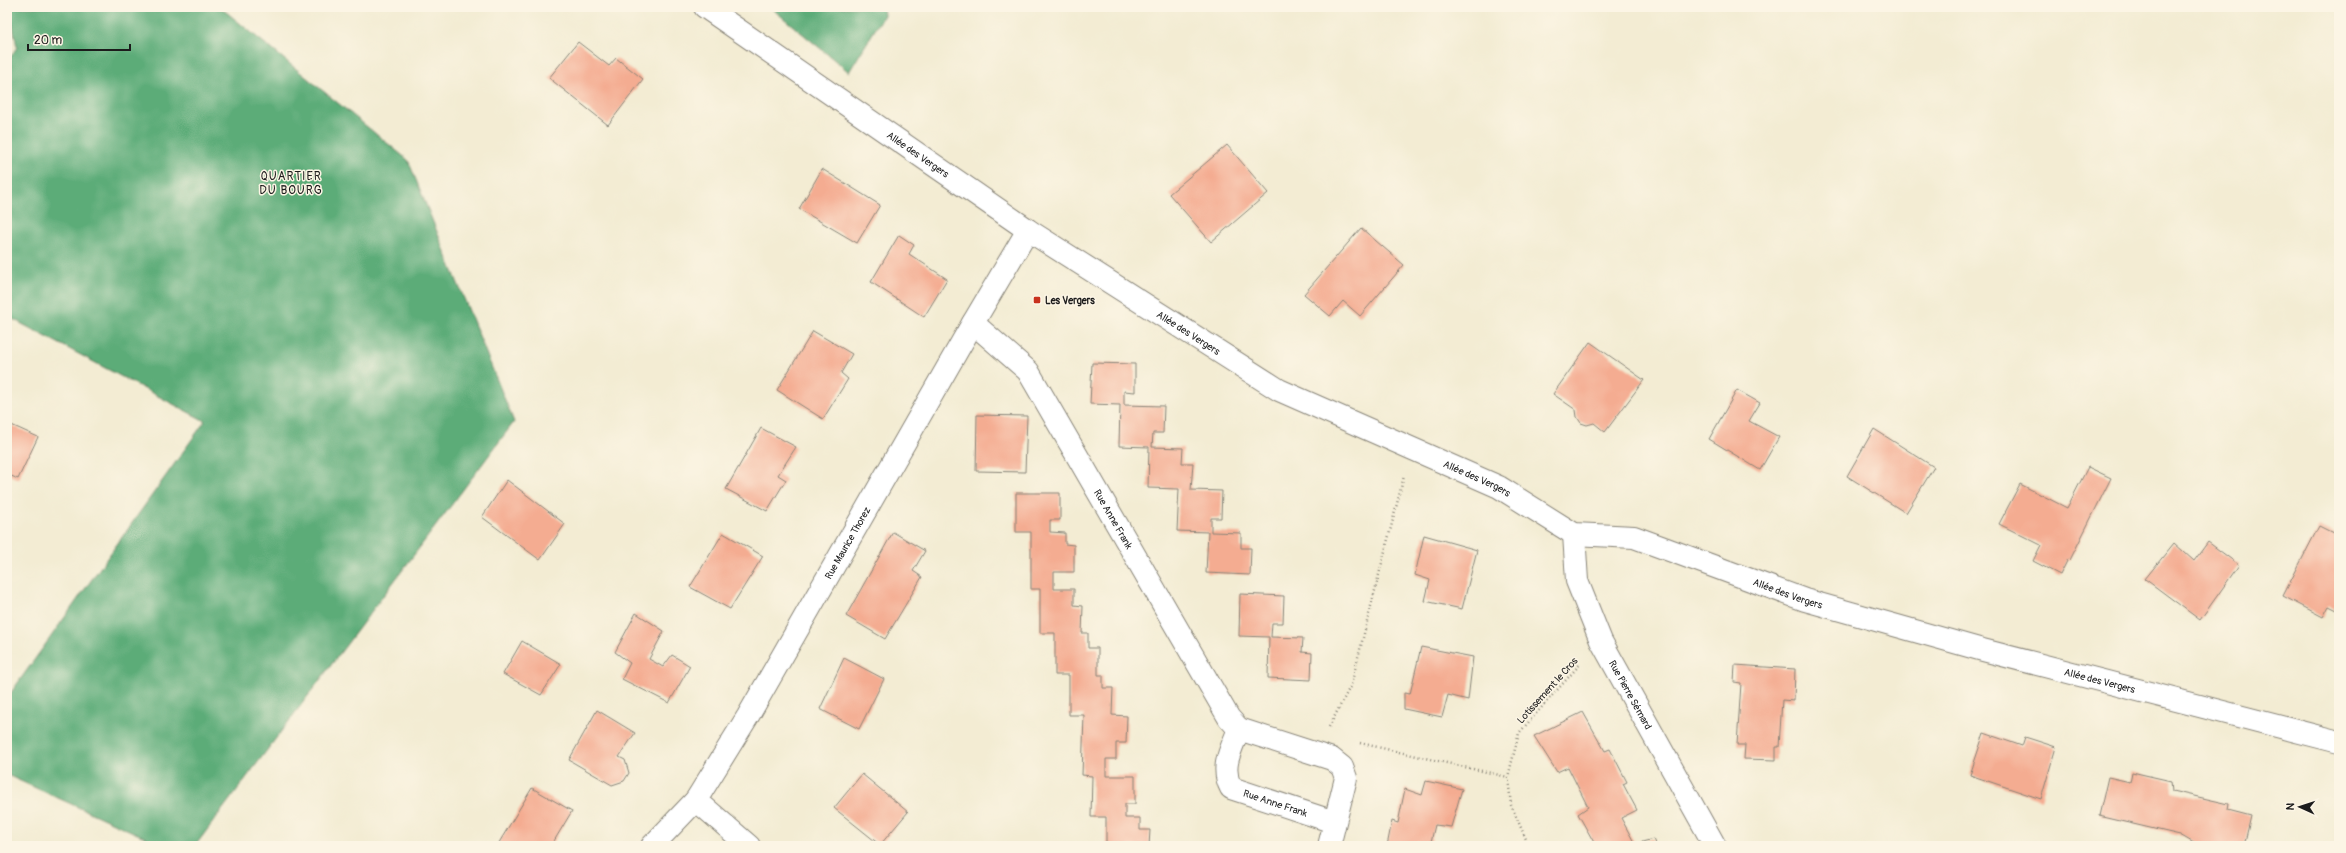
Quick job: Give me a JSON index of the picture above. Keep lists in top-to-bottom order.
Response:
{
  "streets": {
    "street": [
      "Allée des Vergers",
      "Rue Anne Frank",
      "Rue Maurice Thorez",
      "Rue Pierre Sémard"
    ],
    "path": ["Lotissement le Cros"]
  },
  "crossings": [
    ["Allée des Vergers", "Rue Maurice Thorez"],
    ["Allée des Vergers", "Rue Pierre Sémard"],
    ["Rue Anne Frank", "Rue Maurice Thorez"],
    ["Lotissement le Cros", "Rue Pierre Sémard"]
  ],
  "districts": ["QUARTIER DU BOURG"],
  "places": {
    "transit": ["Les Vergers"]
  },
  "scale_bar": "20 m",
  "north": "left"
}
